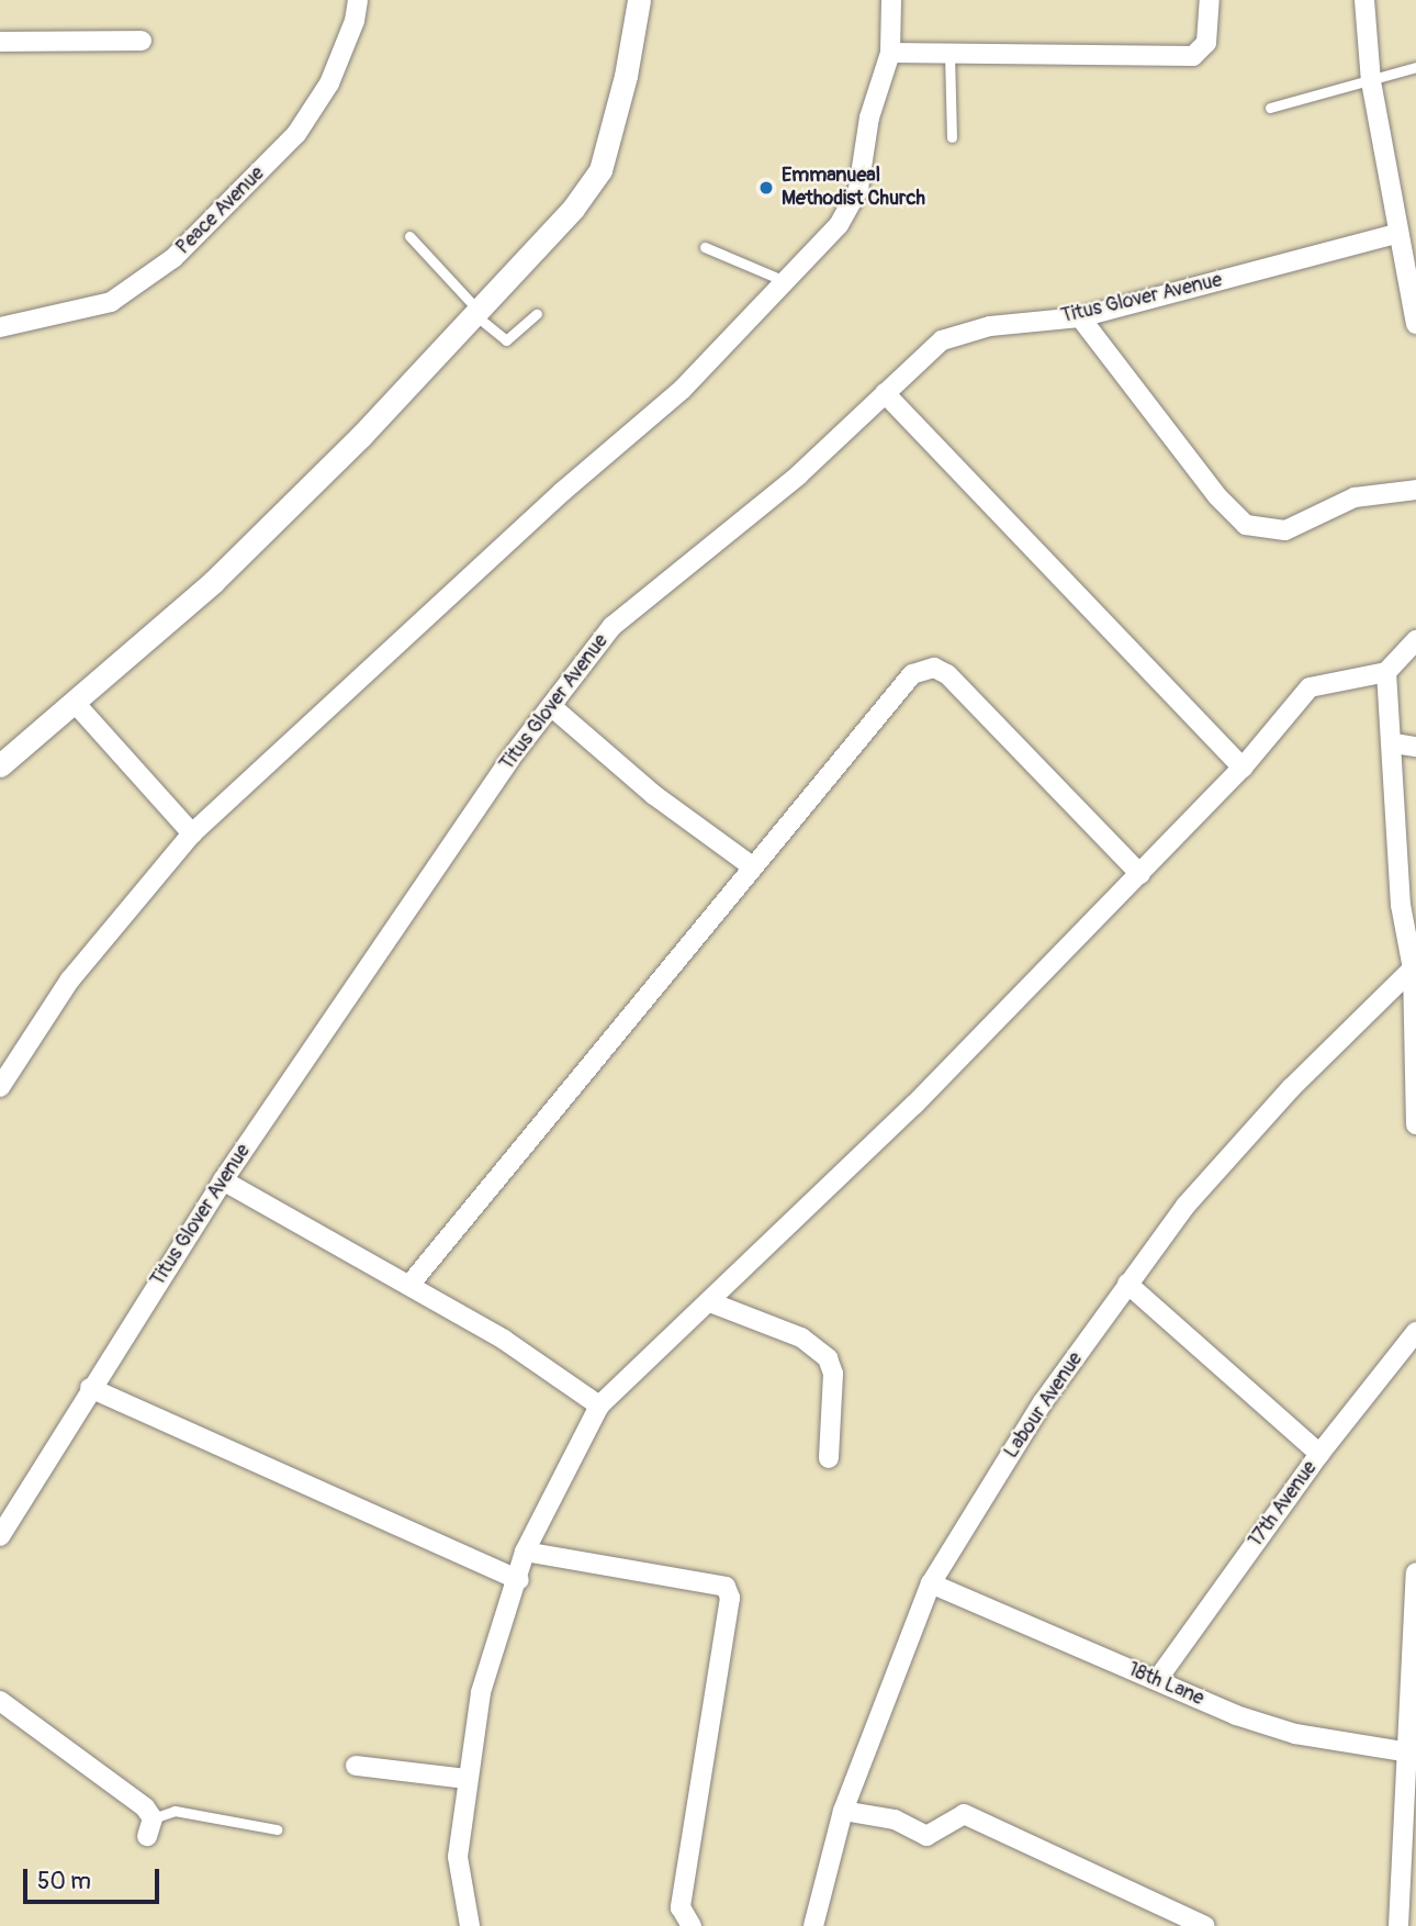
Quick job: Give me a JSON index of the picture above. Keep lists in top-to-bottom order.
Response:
{
  "streets": {
    "street": [
      "Peace Avenue",
      "Titus Glover Avenue",
      "Labour Avenue",
      "17th Avenue",
      "18th Lane"
    ]
  },
  "crossings": [
    ["Labour Avenue", "18th Lane"],
    ["17th Avenue", "18th Lane"]
  ],
  "places": ["Emmanueal Methodist Church"],
  "scale_bar": "50 m"
}
